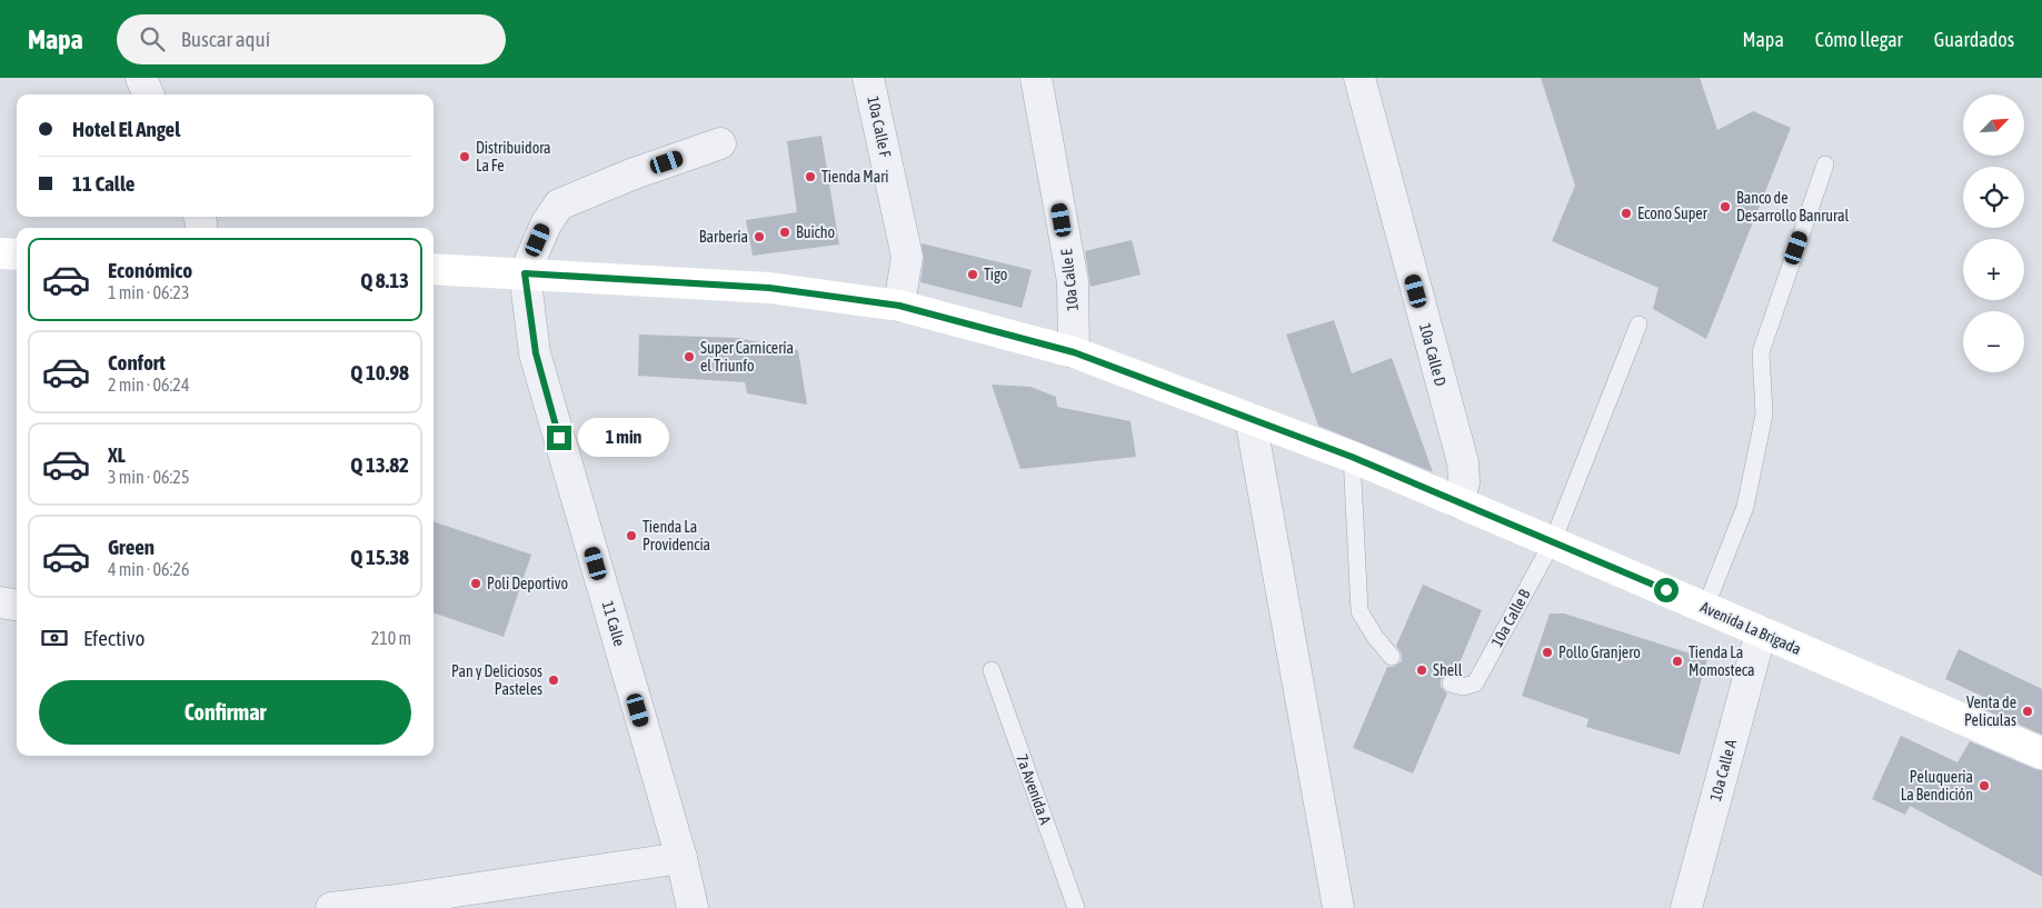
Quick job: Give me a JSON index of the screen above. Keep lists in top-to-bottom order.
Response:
{
  "streets": {
    "main road": ["Avenida La Brigada"],
    "street": [
      "10a Calle F",
      "10a Calle E",
      "10a Calle D",
      "11 Calle",
      "10a Calle A"
    ],
    "lane": ["10a Calle B", "7a Avenida A"]
  },
  "crossings": [
    ["10a Calle F", "Avenida La Brigada"],
    ["10a Calle E", "Avenida La Brigada"],
    ["10a Calle D", "Avenida La Brigada"],
    ["10a Calle B", "Avenida La Brigada"],
    ["11 Calle", "Avenida La Brigada"],
    ["Avenida La Brigada", "10a Calle A"]
  ],
  "places": [
    "Distribuidora La Fe",
    "Tienda Mari",
    "Banco de Desarrollo Banrural",
    "Econo Super",
    "Buicho",
    "Barbería",
    "Tigo",
    "Super Carnicería el Triunfo",
    "Tienda La Providencia",
    "Poli Deportivo",
    "Pollo Granjero",
    "Tienda La Momosteca",
    "Shell",
    "Pan y Deliciosos Pasteles",
    "Venta de Peliculas",
    "Peluqueria La Bendición"
  ],
  "north": "top right",
  "page": {
    "header": "Mapa",
    "search": "Buscar aquí",
    "nav": ["Mapa", "Cómo llegar", "Guardados"],
    "map_buttons": ["+", "−"],
    "banner": ["Hotel El Angel", "11 Calle"],
    "list": [
      {
        "name": "Económico",
        "note": "1 min · 06:23",
        "value": "Q 8.13"
      },
      {
        "name": "Confort",
        "note": "2 min · 06:24",
        "value": "Q 10.98"
      },
      {
        "name": "XL",
        "note": "3 min · 06:25",
        "value": "Q 13.82"
      },
      {
        "name": "Green",
        "note": "4 min · 06:26",
        "value": "Q 15.38"
      }
    ],
    "bubble": "1 min",
    "pay": ["Efectivo", "210 m"],
    "buttons": "Confirmar"
  }
}
